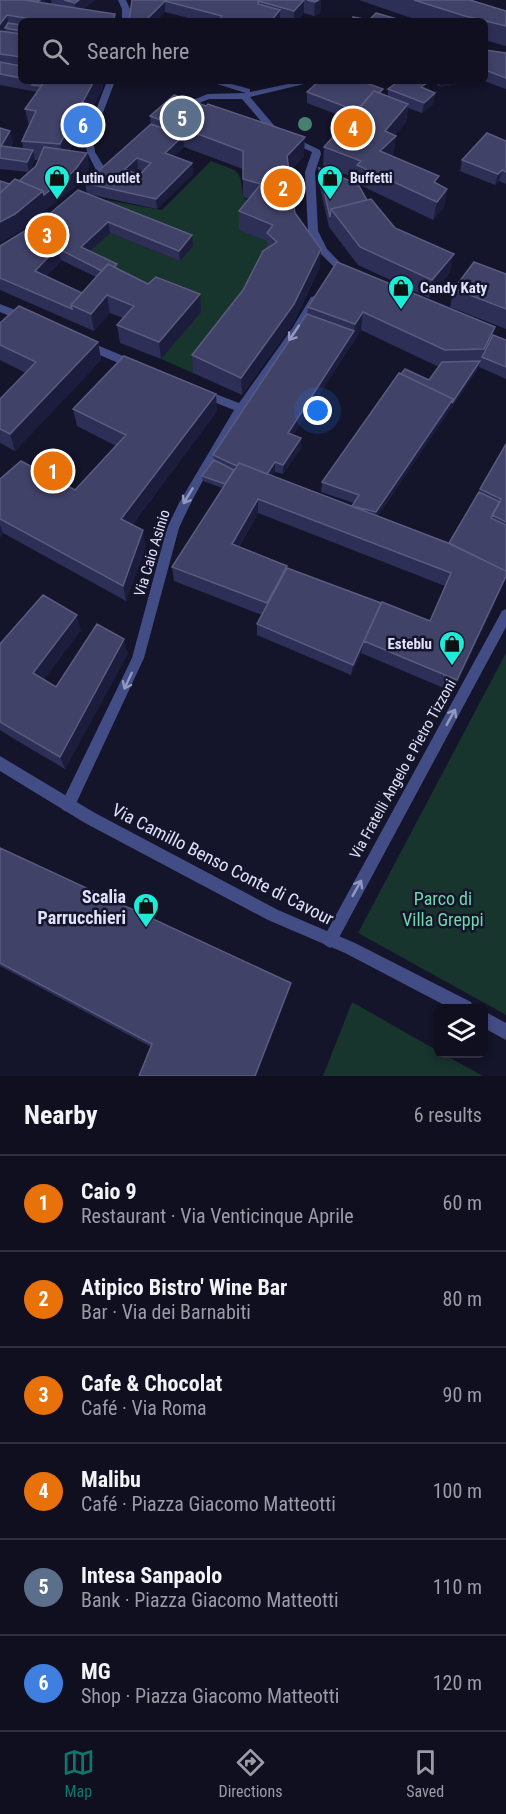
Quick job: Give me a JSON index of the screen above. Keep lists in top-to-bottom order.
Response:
{
  "streets": {
    "street": ["Via Caio Asinio", "Via Fratelli Angelo e Pietro Tizzoni", "Via Camillo Benso Conte di Cavour"]
  },
  "crossings": [
    ["Via Caio Asinio", "Via Camillo Benso Conte di Cavour"],
    ["Via Fratelli Angelo e Pietro Tizzoni", "Via Camillo Benso Conte di Cavour"]
  ],
  "one_way": ["Via Caio Asinio", "Via Fratelli Angelo e Pietro Tizzoni"],
  "parks": ["Parco di Villa Greppi"],
  "places": {
    "shop": [
      "Lutin outlet",
      "Buffetti",
      "Candy Katy",
      "Esteblu",
      "Scalia Parrucchieri"
    ]
  },
  "page": {
    "search": "Search here",
    "pins": [
      "5",
      "6",
      "4",
      "2",
      "3",
      "1"
    ],
    "heading": ["Nearby", "6 results"],
    "list": [
      {
        "mark": "1",
        "name": "Caio 9",
        "note": "Restaurant · Via Venticinque Aprile",
        "value": "60 m"
      },
      {
        "mark": "2",
        "name": "Atipico Bistro' Wine Bar",
        "note": "Bar · Via dei Barnabiti",
        "value": "80 m"
      },
      {
        "mark": "3",
        "name": "Cafe & Chocolat",
        "note": "Café · Via Roma",
        "value": "90 m"
      },
      {
        "mark": "4",
        "name": "Malibu",
        "note": "Café · Piazza Giacomo Matteotti",
        "value": "100 m"
      },
      {
        "mark": "5",
        "name": "Intesa Sanpaolo",
        "note": "Bank · Piazza Giacomo Matteotti",
        "value": "110 m"
      },
      {
        "mark": "6",
        "name": "MG",
        "note": "Shop · Piazza Giacomo Matteotti",
        "value": "120 m"
      }
    ],
    "nav": ["Map", "Directions", "Saved"]
  }
}
